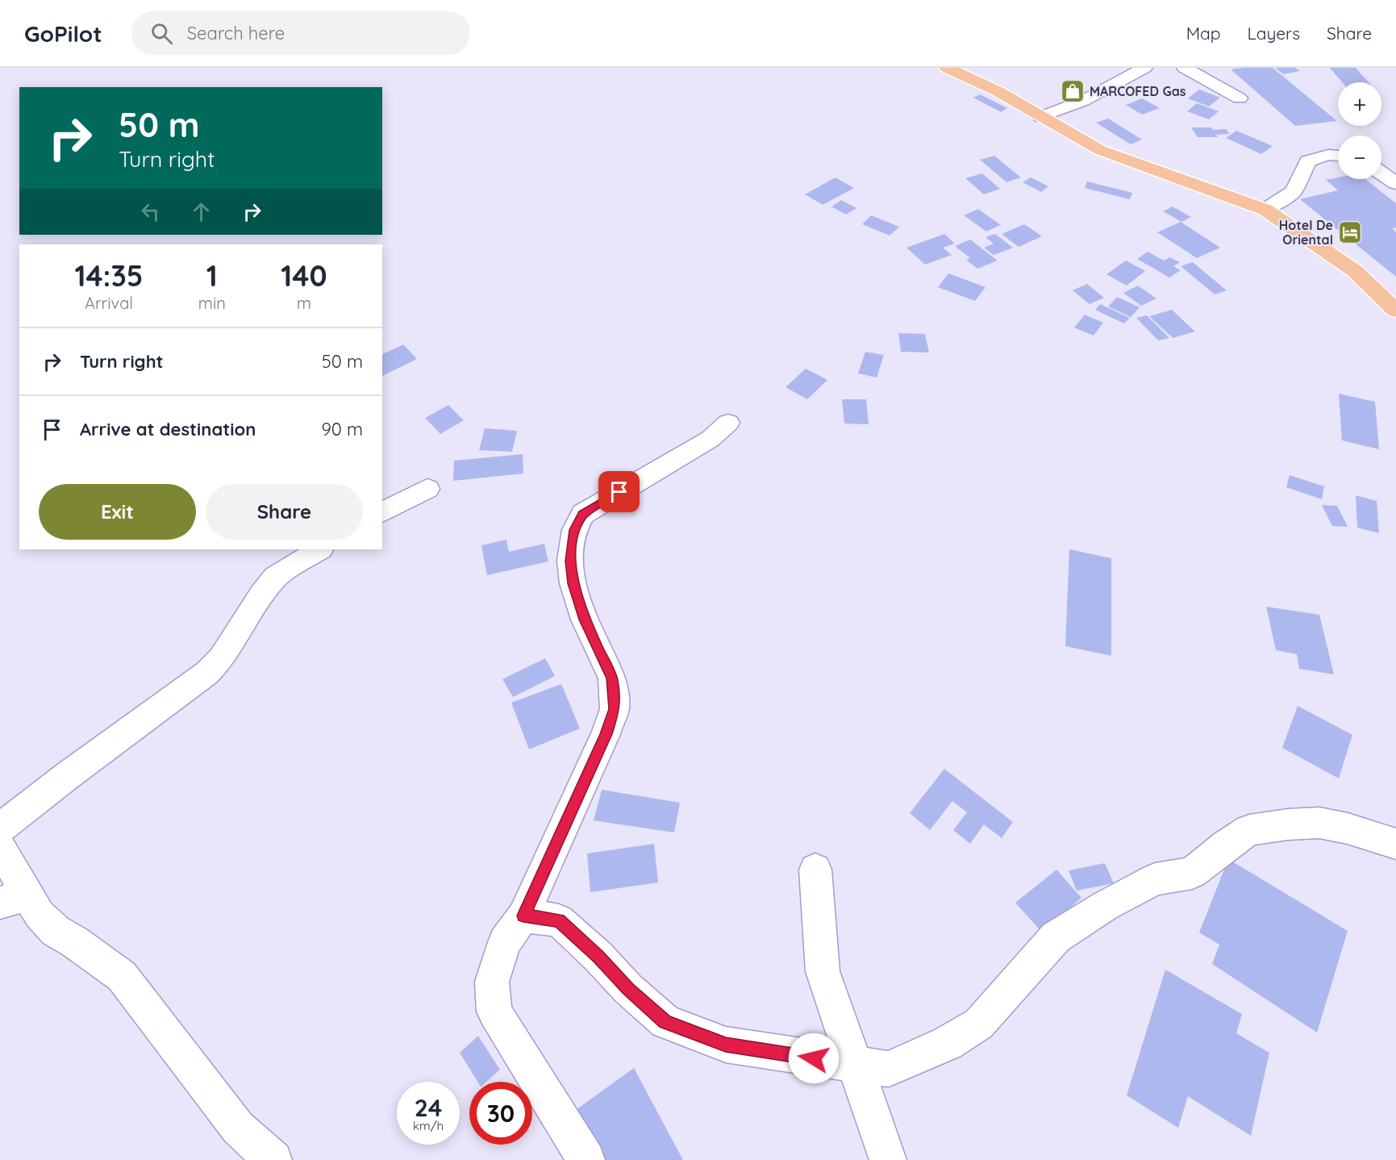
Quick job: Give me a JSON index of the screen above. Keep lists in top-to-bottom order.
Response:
{
  "places": {
    "shop": ["MARCOFED Gas"],
    "hotel": ["Hotel De Oriental"]
  },
  "page": {
    "header": "GoPilot",
    "search": "Search here",
    "nav": ["Map", "Layers", "Share"],
    "map_buttons": ["+", "−"],
    "turn": ["50 m", "Turn right"],
    "eta": [
      "14:35",
      "Arrival",
      "1",
      "min",
      "140",
      "m"
    ],
    "list": [
      {
        "name": "Turn right",
        "value": "50 m"
      },
      {
        "name": "Arrive at destination",
        "value": "90 m"
      }
    ],
    "buttons": ["Exit", "Share"],
    "speed": "24 km/h",
    "limit": "30"
  }
}
